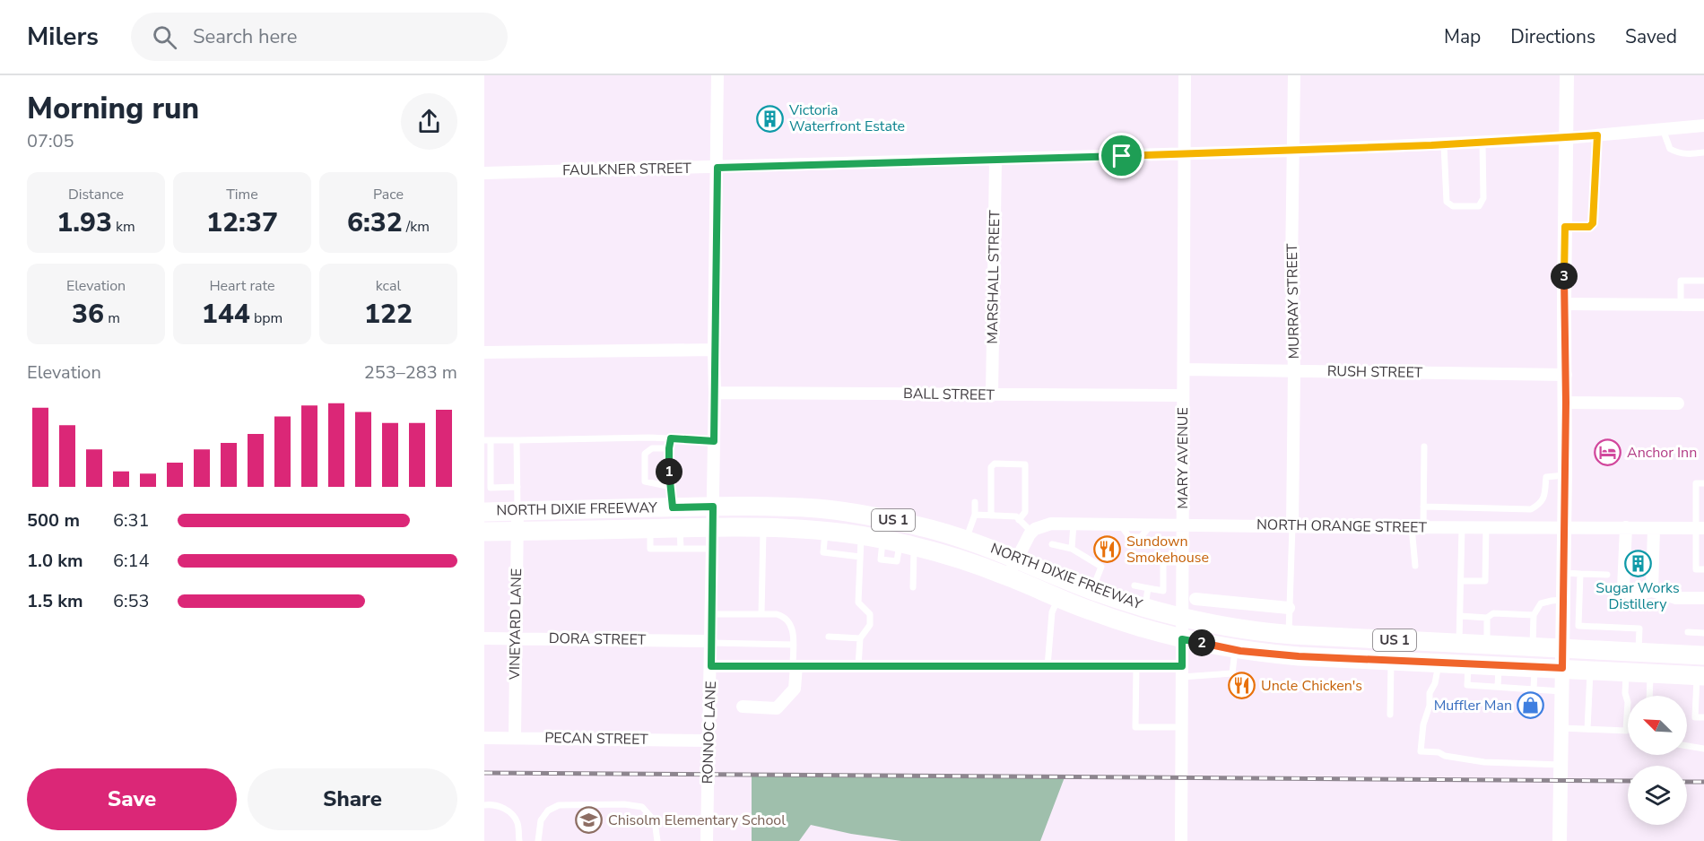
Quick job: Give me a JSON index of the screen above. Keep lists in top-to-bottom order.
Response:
{
  "streets": {
    "main road": ["NORTH DIXIE FREEWAY", "US 1"],
    "street": [
      "FAULKNER STREET",
      "MARSHALL STREET",
      "MURRAY STREET",
      "RUSH STREET",
      "BALL STREET",
      "MARY AVENUE",
      "NORTH ORANGE STREET",
      "VINEYARD LANE",
      "DORA STREET",
      "RONNOC LANE",
      "PECAN STREET"
    ]
  },
  "crossings": [
    ["FAULKNER STREET", "MARSHALL STREET"],
    ["FAULKNER STREET", "MURRAY STREET"],
    ["FAULKNER STREET", "MARY AVENUE"],
    ["FAULKNER STREET", "RONNOC LANE"],
    ["MARSHALL STREET", "BALL STREET"],
    ["MURRAY STREET", "RUSH STREET"],
    ["MURRAY STREET", "NORTH ORANGE STREET"],
    ["RUSH STREET", "MARY AVENUE"],
    ["BALL STREET", "MARY AVENUE"],
    ["BALL STREET", "RONNOC LANE"],
    ["MARY AVENUE", "NORTH DIXIE FREEWAY"],
    ["MARY AVENUE", "NORTH ORANGE STREET"],
    ["NORTH DIXIE FREEWAY", "VINEYARD LANE"],
    ["NORTH DIXIE FREEWAY", "RONNOC LANE"],
    ["VINEYARD LANE", "DORA STREET"],
    ["VINEYARD LANE", "PECAN STREET"],
    ["DORA STREET", "RONNOC LANE"],
    ["RONNOC LANE", "PECAN STREET"]
  ],
  "places": {
    "building": ["Victoria Waterfront Estate", "Sugar Works Distillery"],
    "hotel": ["Anchor Inn"],
    "restaurant": ["Sundown Smokehouse", "Uncle Chicken's"],
    "shop": ["Muffler Man"],
    "school or university": ["Chisolm Elementary School"]
  },
  "north": "top left",
  "page": {
    "header": "Milers",
    "search": "Search here",
    "nav": ["Map", "Directions", "Saved"],
    "heading": ["Morning run", "07:05"],
    "stats": [
      ["Distance", "1.93 km"],
      ["Time", "12:37"],
      ["Pace", "6:32 /km"],
      ["Elevation", "36 m"],
      ["Heart rate", "144 bpm"],
      ["kcal", "122"]
    ],
    "pins": ["3", "1", "2"],
    "chart": ["Elevation", "253–283 m"],
    "list": [
      {
        "name": "500 m",
        "note": "6:31"
      },
      {
        "name": "1.0 km",
        "note": "6:14"
      },
      {
        "name": "1.5 km",
        "note": "6:53"
      }
    ],
    "buttons": ["Save", "Share"]
  }
}
